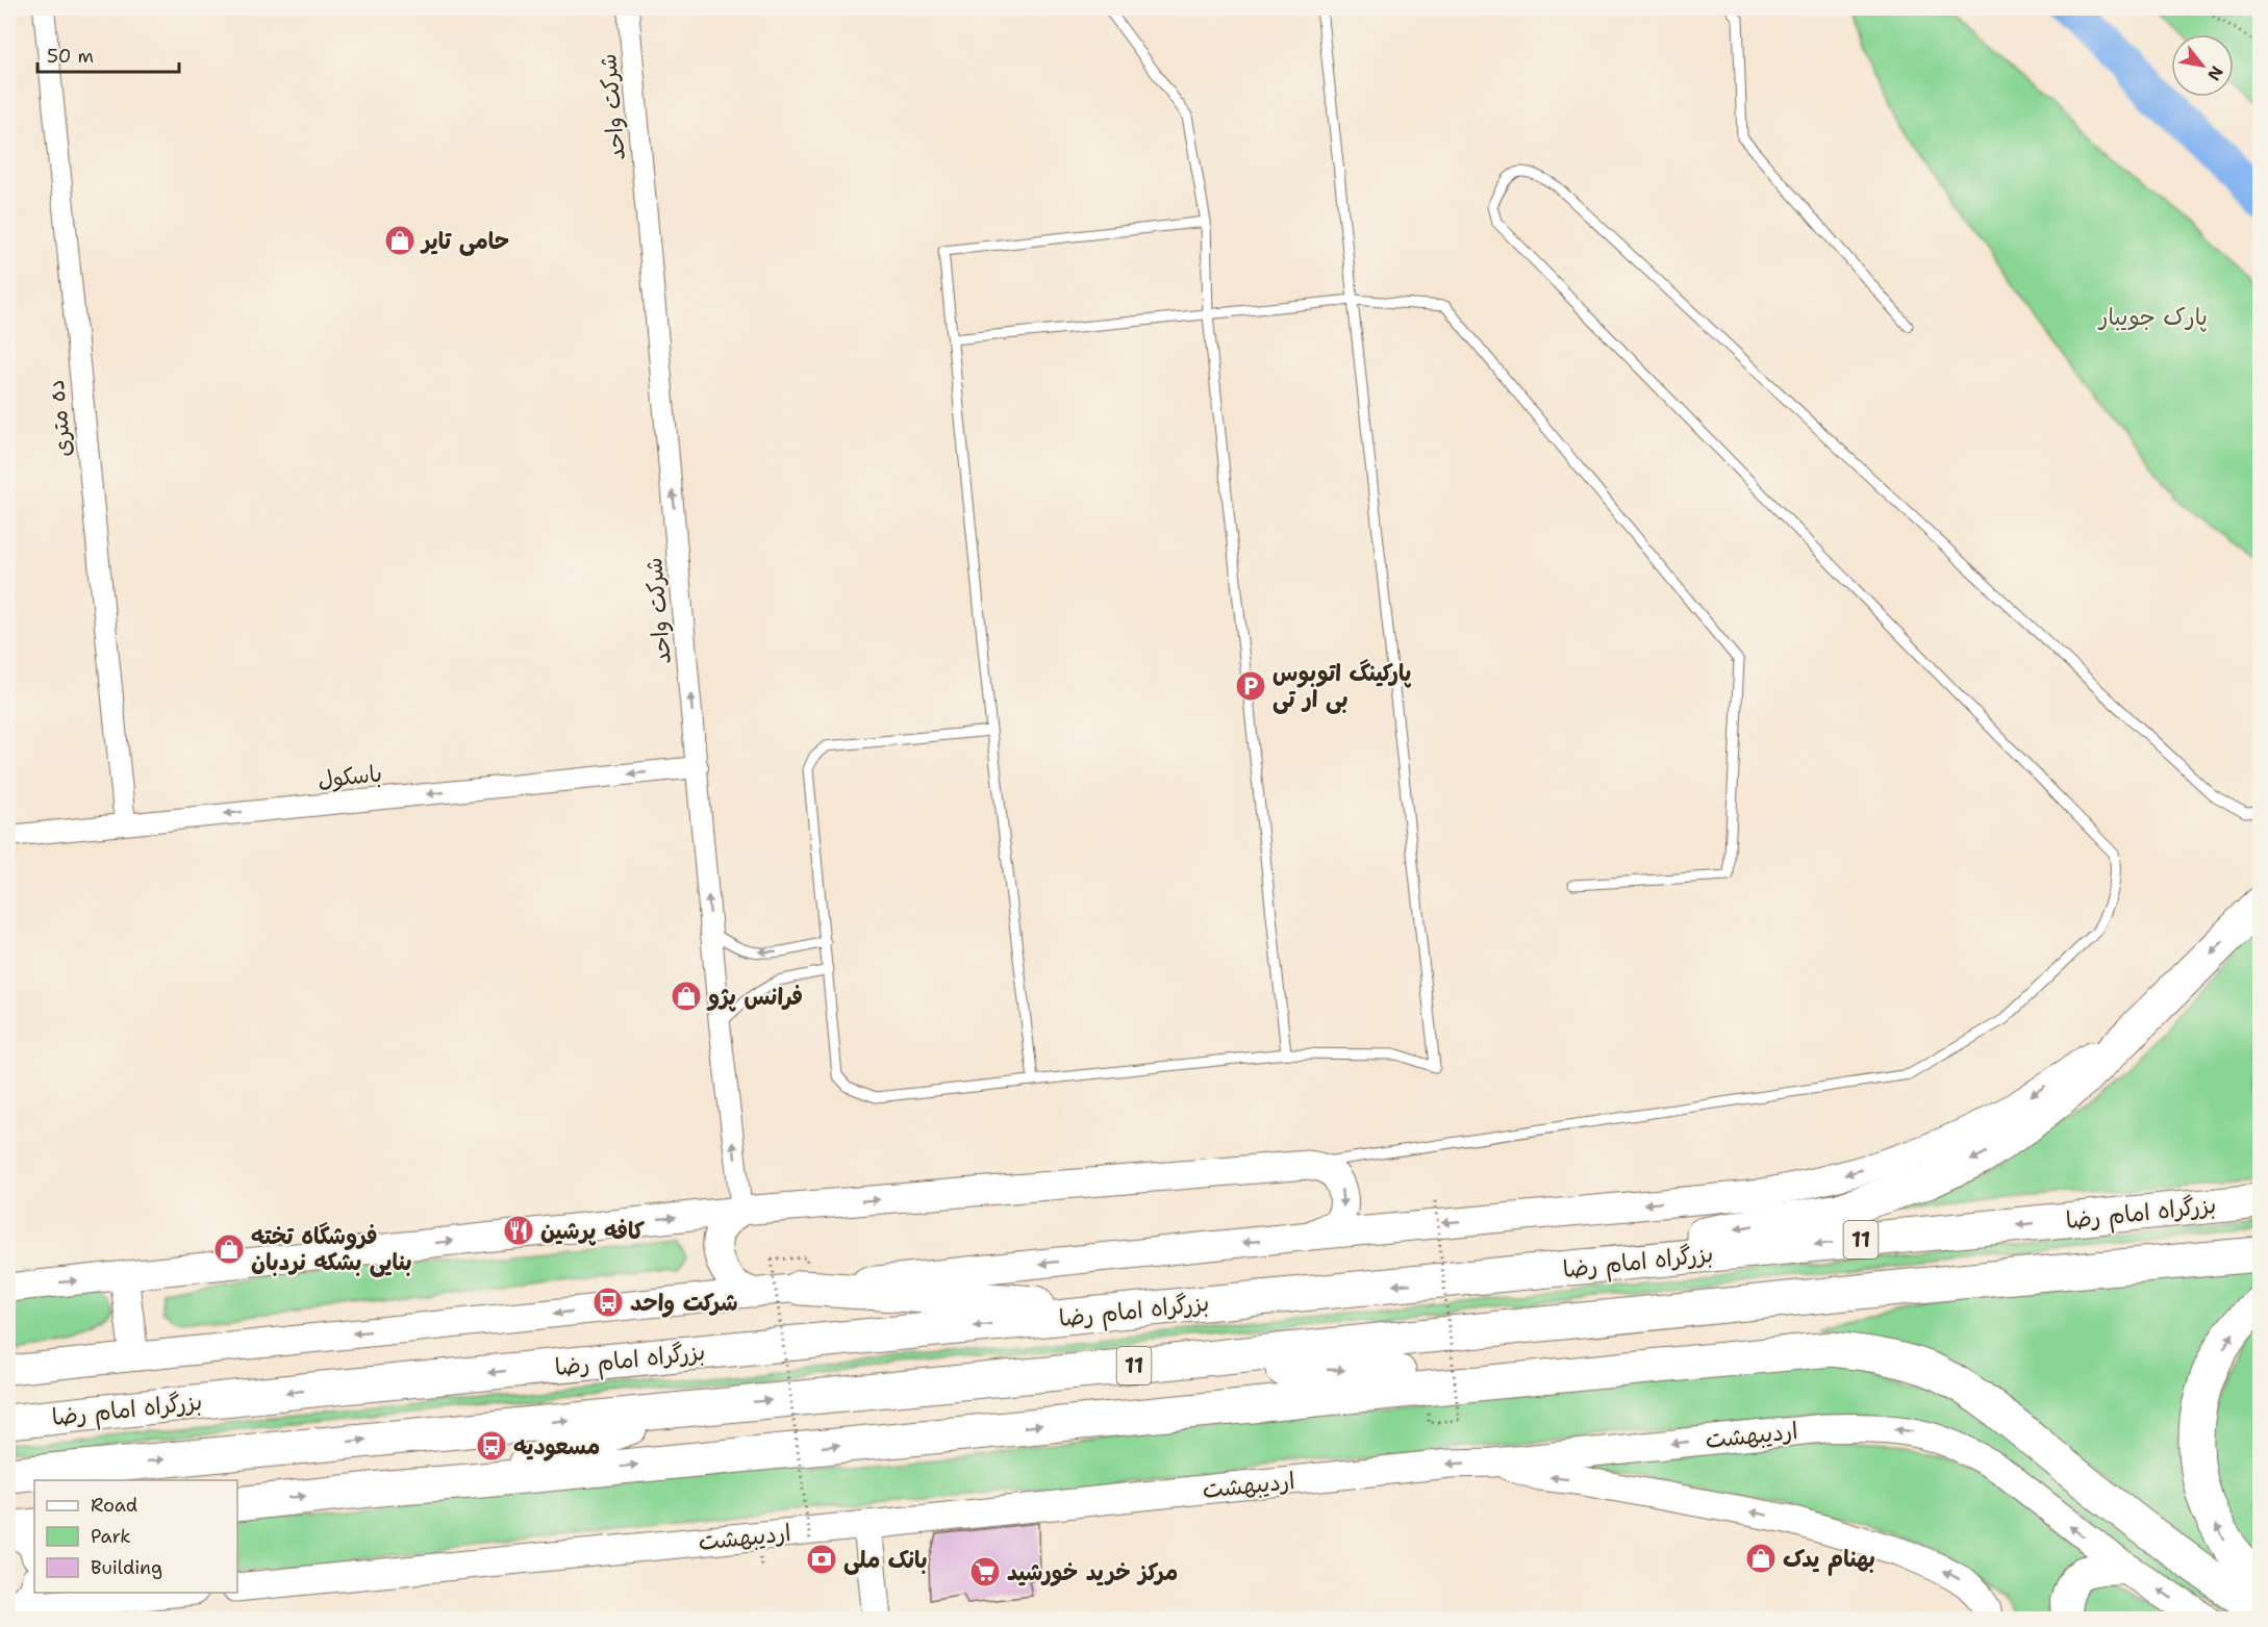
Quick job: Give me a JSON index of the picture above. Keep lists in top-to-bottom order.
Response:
{
  "streets": {
    "highway": ["بزرگراه امام رضا", "11"],
    "main road": ["اردیبهشت"],
    "street": ["شرکت واحد", "ده متری", "باسکول"]
  },
  "crossings": [
    ["شرکت واحد", "باسکول"],
    ["ده متری", "باسکول"]
  ],
  "one_way": ["شرکت واحد", "باسکول"],
  "parks": ["پارک جویبار"],
  "places": {
    "shop": [
      "حامی تایر",
      "فرانس پژو",
      "فروشگاه تخته بنایی بشکه نردبان",
      "بهنام یدک"
    ],
    "parking": ["پارکینگ اتوبوس بی ار تی"],
    "restaurant": ["کافه پرشین"],
    "bus stop": ["شرکت واحد", "مسعودیه"],
    "bank": ["بانک ملی"],
    "supermarket": ["مرکز خرید خورشید"]
  },
  "legend": ["Road", "Park", "Building"],
  "scale_bar": "50 m",
  "north": "bottom right"
}
